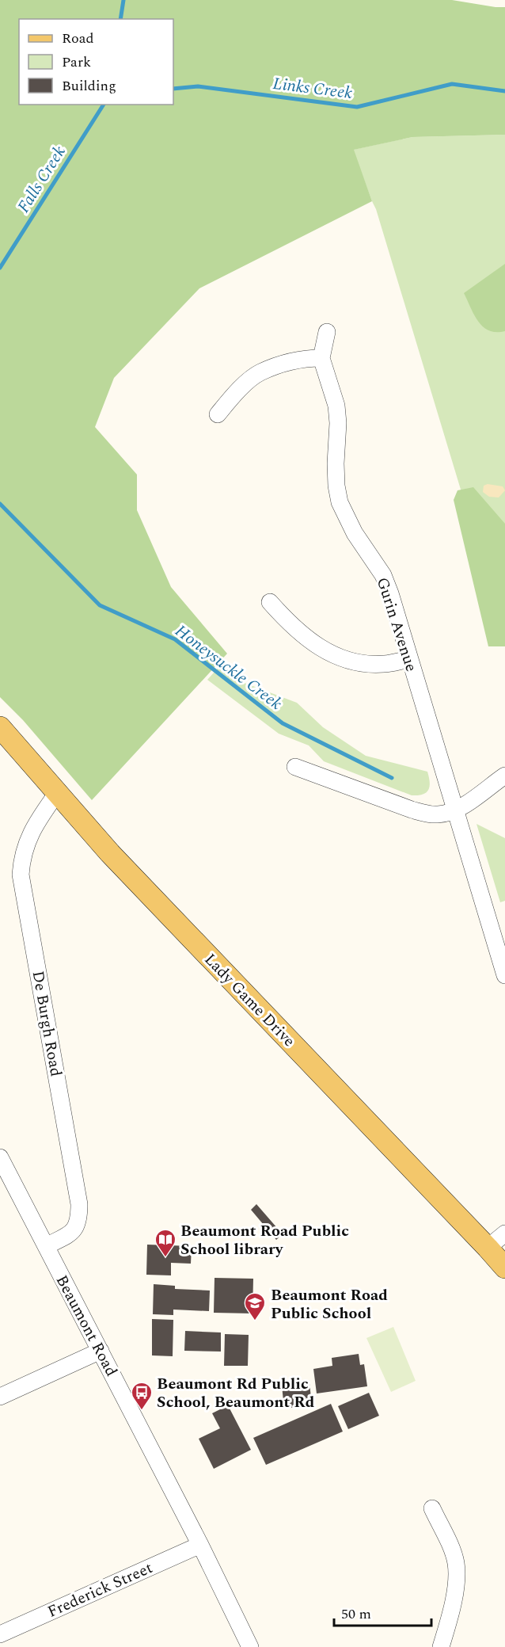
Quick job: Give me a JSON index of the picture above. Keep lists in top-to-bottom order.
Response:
{
  "streets": {
    "main road": ["Lady Game Drive"],
    "street": [
      "Gurin Avenue",
      "De Burgh Road",
      "Beaumont Road",
      "Frederick Street"
    ]
  },
  "crossings": [
    ["Lady Game Drive", "De Burgh Road"],
    ["De Burgh Road", "Beaumont Road"],
    ["Beaumont Road", "Frederick Street"]
  ],
  "water": ["Links Creek", "Falls Creek", "Honeysuckle Creek"],
  "places": {
    "library": ["Beaumont Road Public School library"],
    "school or university": ["Beaumont Road Public School"],
    "bus stop": ["Beaumont Rd Public School, Beaumont Rd"]
  },
  "legend": ["Road", "Park", "Building"],
  "scale_bar": "50 m"
}
